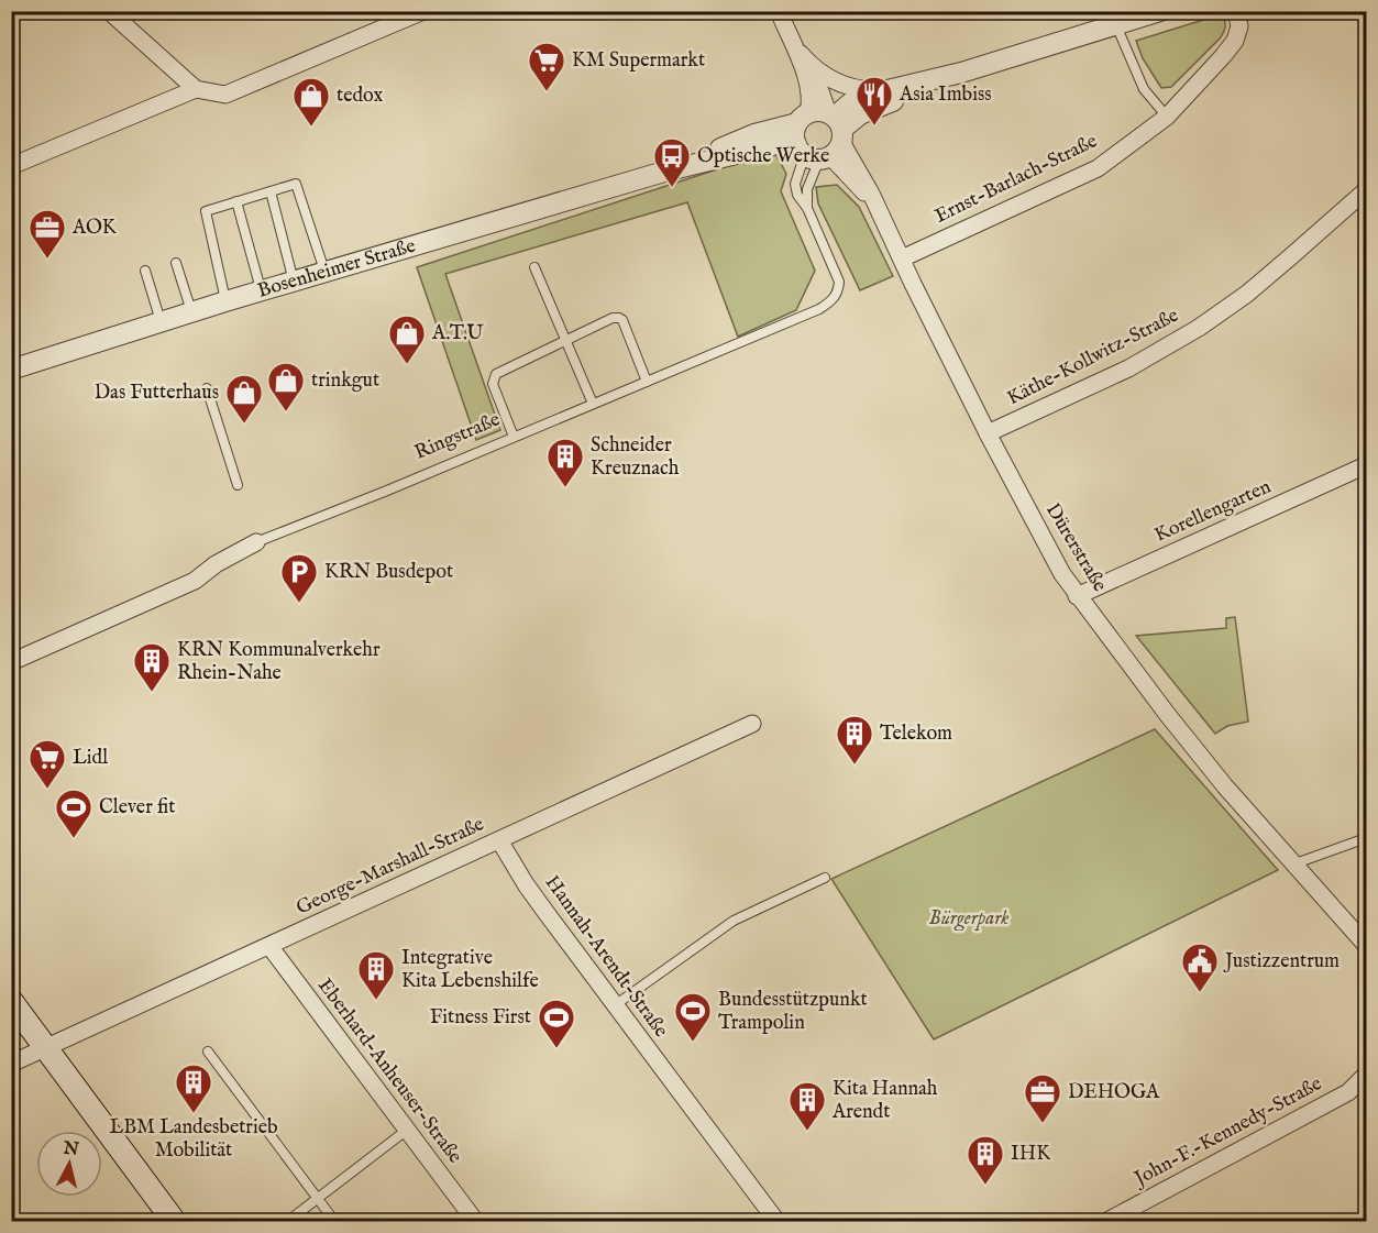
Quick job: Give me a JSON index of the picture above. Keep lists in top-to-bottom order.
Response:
{
  "streets": {
    "street": [
      "Ernst-Barlach-Straße",
      "Bosenheimer Straße",
      "Käthe-Kollwitz-Straße",
      "Ringstraße",
      "Korellengarten",
      "Dürerstraße",
      "George-Marshall-Straße",
      "Hannah-Arendt-Straße",
      "Eberhard-Anheuser-Straße",
      "John-F.-Kennedy-Straße"
    ]
  },
  "crossings": [
    ["Ernst-Barlach-Straße", "Dürerstraße"],
    ["Bosenheimer Straße", "Ringstraße"],
    ["Bosenheimer Straße", "Dürerstraße"],
    ["Käthe-Kollwitz-Straße", "Dürerstraße"],
    ["Ringstraße", "Dürerstraße"],
    ["Korellengarten", "Dürerstraße"],
    ["George-Marshall-Straße", "Hannah-Arendt-Straße"],
    ["George-Marshall-Straße", "Eberhard-Anheuser-Straße"]
  ],
  "parks": ["Bürgerpark"],
  "places": {
    "supermarket": ["KM Supermarkt", "Lidl"],
    "restaurant": ["Asia Imbiss"],
    "shop": [
      "tedox",
      "A.T.U",
      "trinkgut",
      "Das Futterhaus"
    ],
    "bus stop": ["Optische Werke"],
    "office": ["AOK", "DEHOGA"],
    "building": [
      "Schneider Kreuznach",
      "KRN Kommunalverkehr Rhein-Nahe",
      "Telekom",
      "Integrative Kita Lebenshilfe",
      "LBM Landesbetrieb Mobilität",
      "Kita Hannah Arendt",
      "IHK"
    ],
    "parking": ["KRN Busdepot"],
    "sports": ["Clever fit", "Bundesstützpunkt Trampolin", "Fitness First"],
    "public building": ["Justizzentrum"]
  },
  "north": "top"
}
